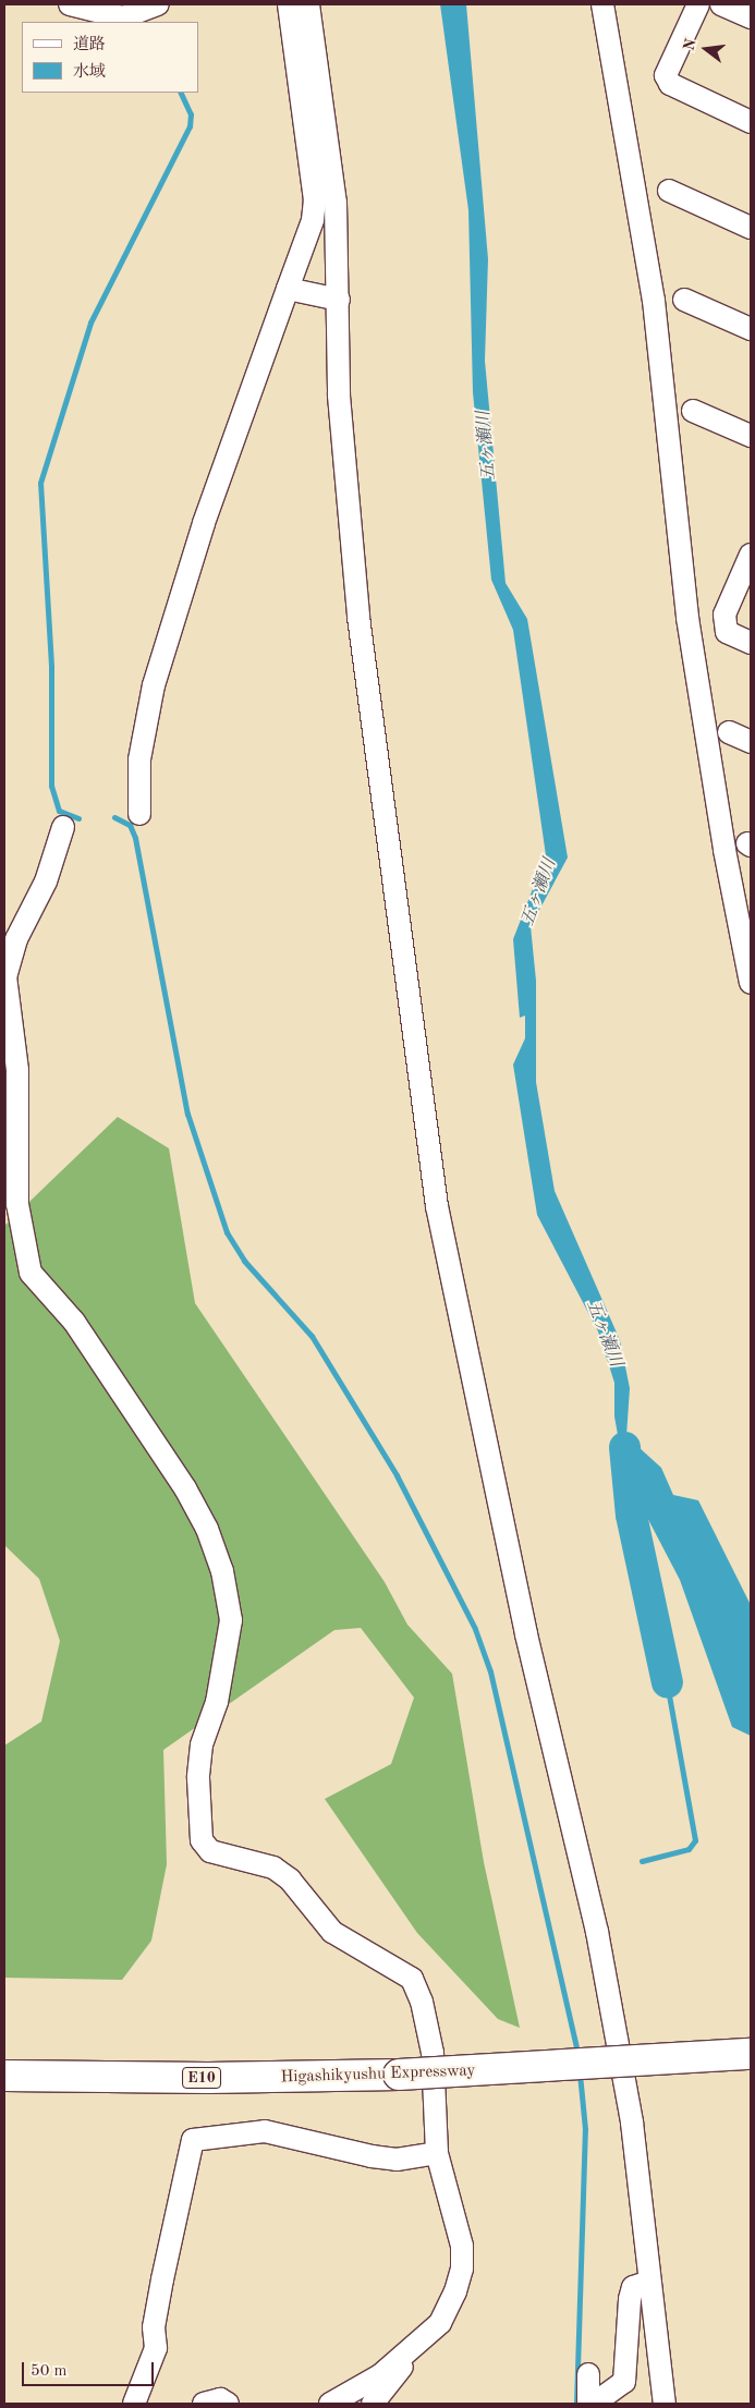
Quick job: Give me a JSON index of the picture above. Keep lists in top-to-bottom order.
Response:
{
  "streets": {
    "highway": ["Higashikyushu Expressway", "E10"]
  },
  "water": ["五ヶ瀬川"],
  "legend": ["道路", "水域"],
  "scale_bar": "50 m",
  "north": "left"
}
